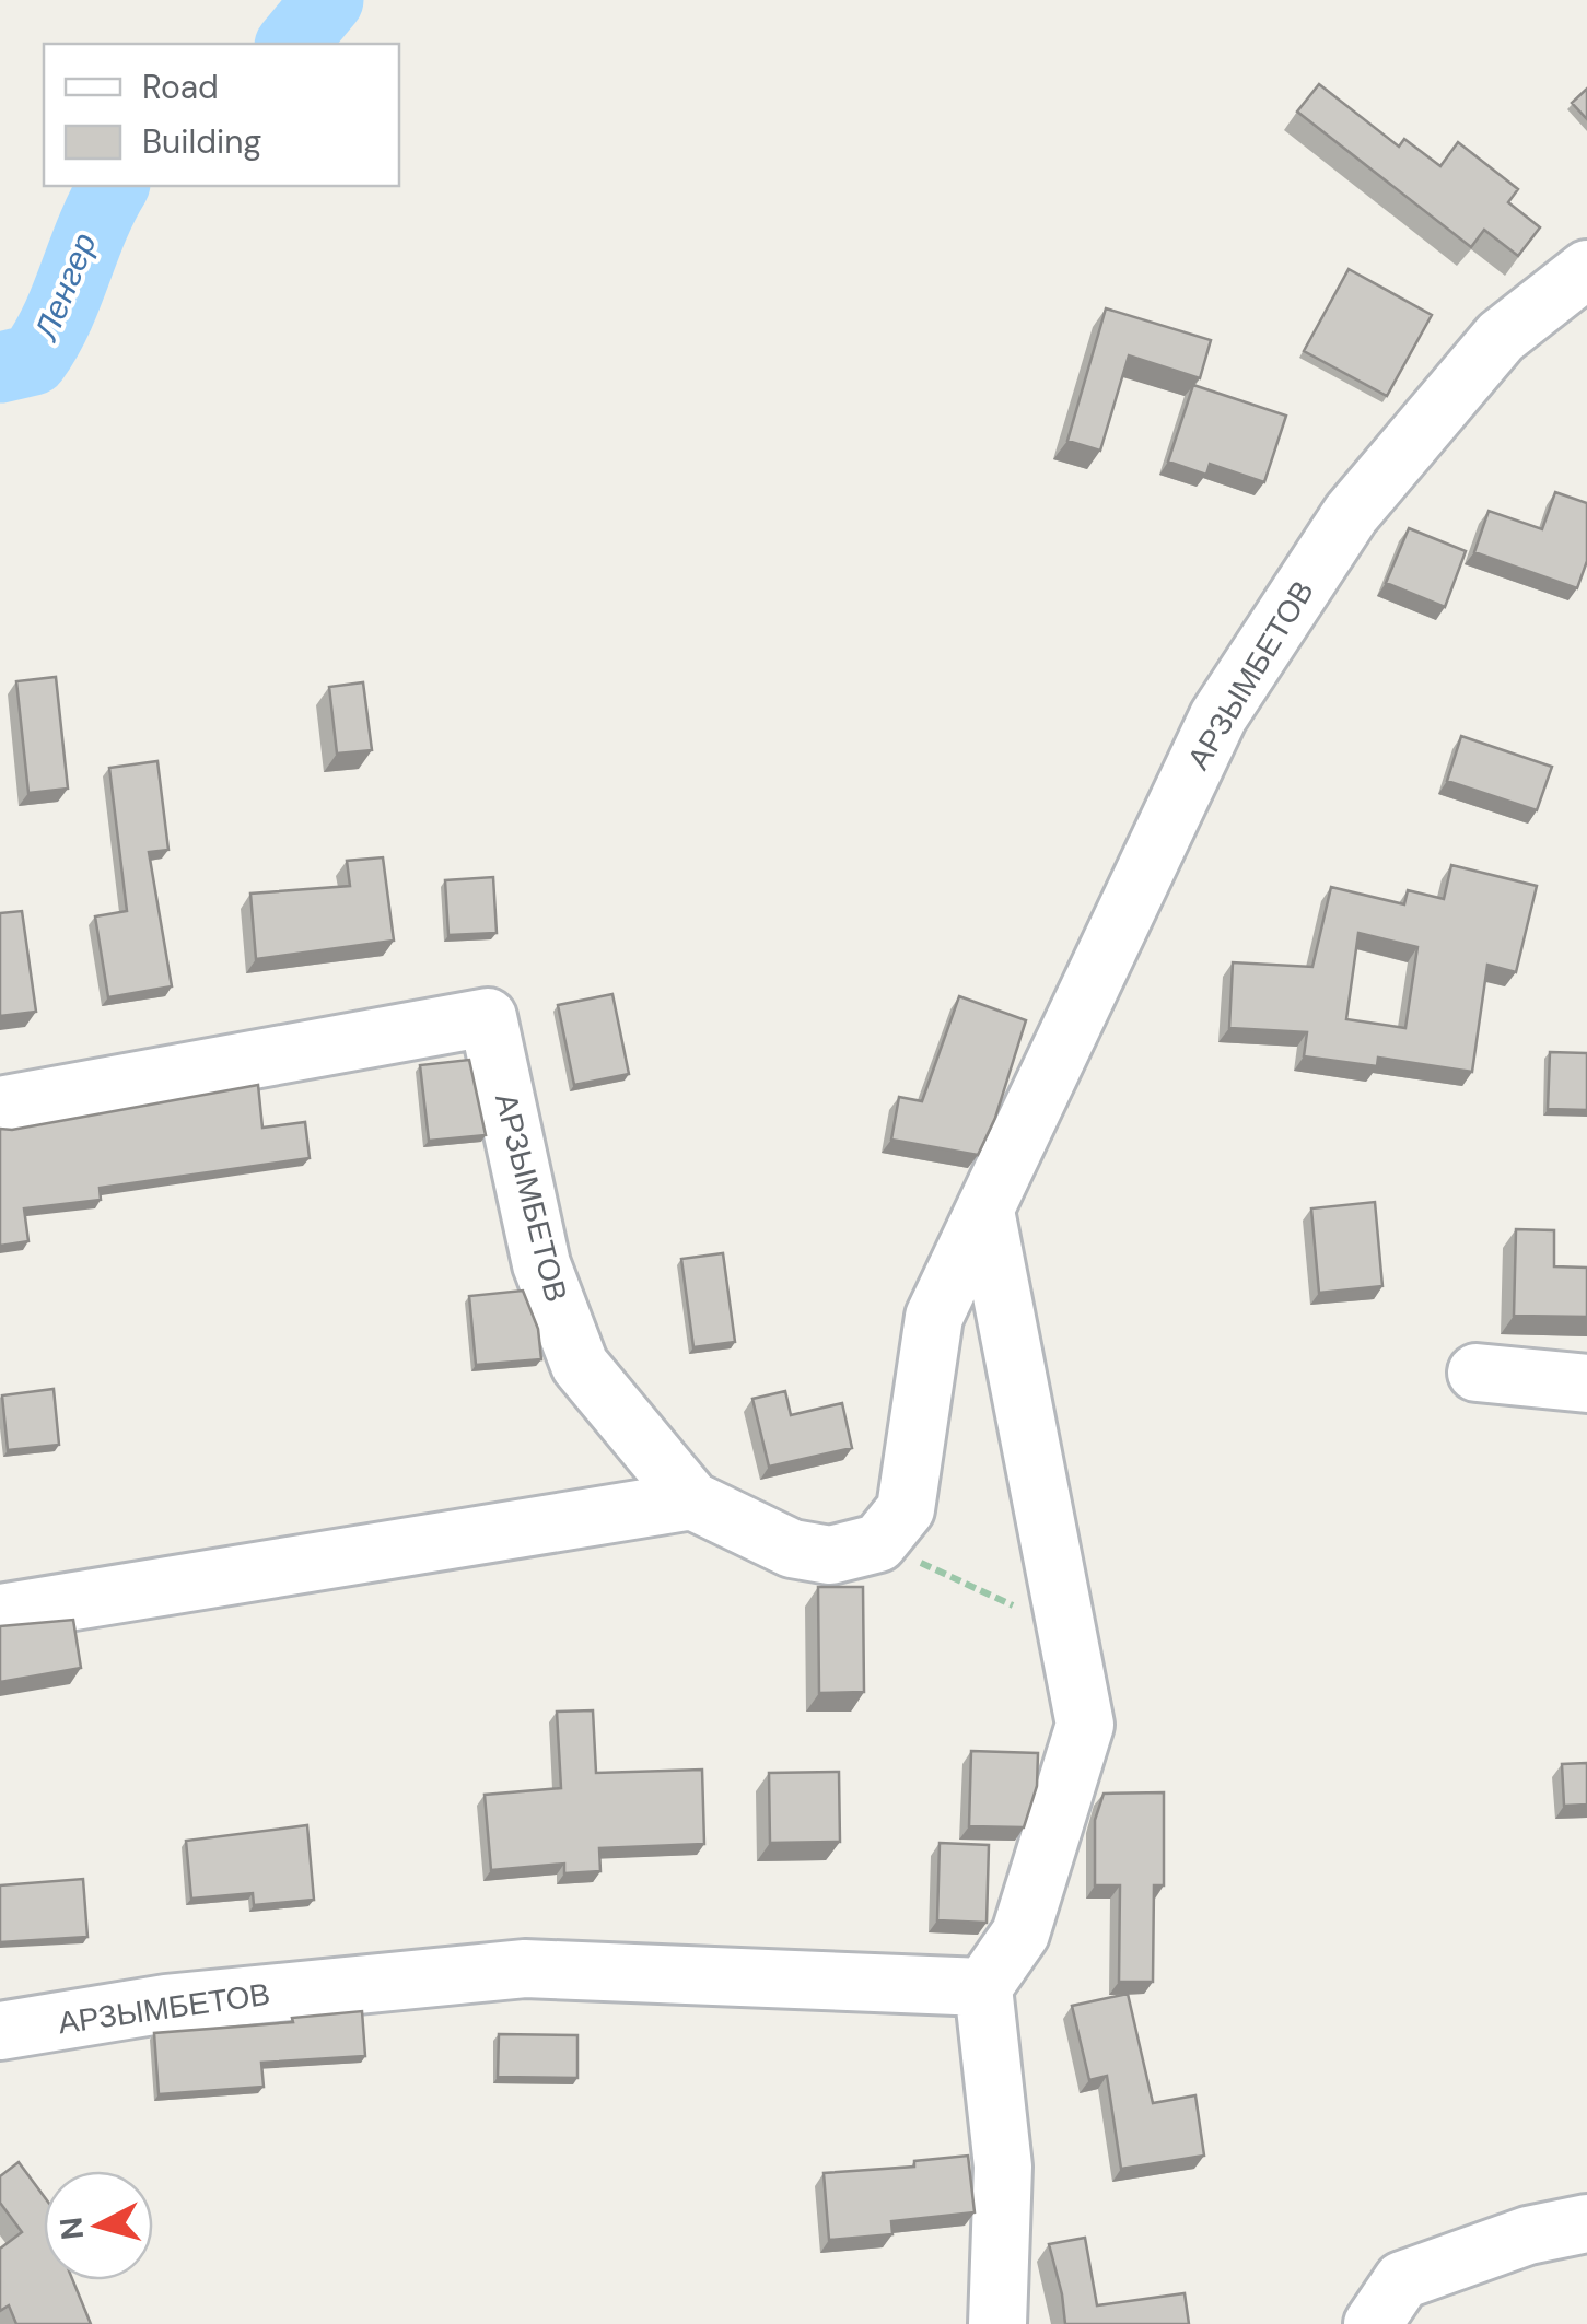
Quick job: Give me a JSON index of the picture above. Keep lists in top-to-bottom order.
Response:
{
  "streets": {
    "street": ["АРЗЫМБЕТОВ"]
  },
  "water": ["Ленгер"],
  "legend": ["Road", "Building"],
  "north": "left"
}
